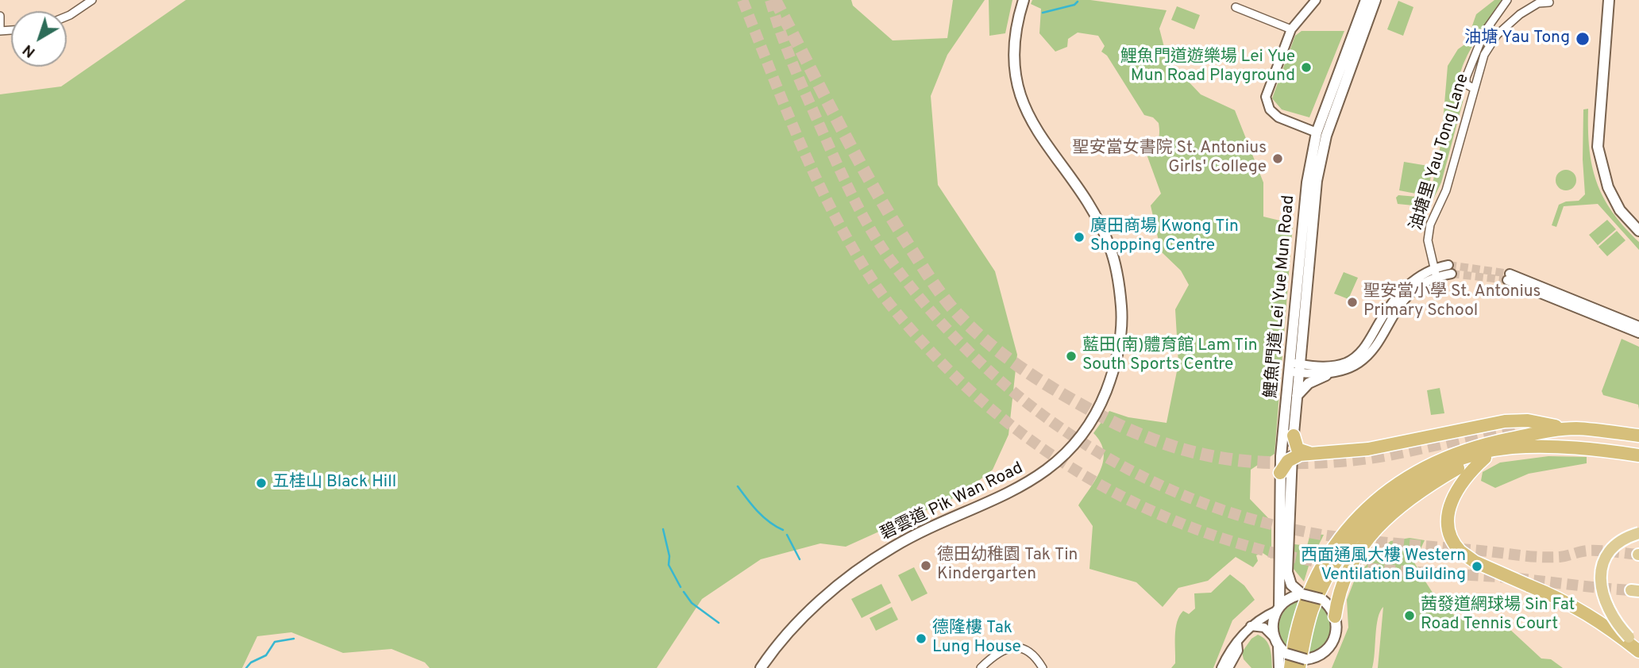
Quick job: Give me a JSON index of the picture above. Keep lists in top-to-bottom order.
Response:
{
  "streets": {
    "main road": ["鯉魚門道 Lei Yue Mun Road", "碧雲道 Pik Wan Road"],
    "street": ["油塘里 Yau Tong Lane"]
  },
  "places": [
    "油塘 Yau Tong",
    "鯉魚門道遊樂場 Lei Yue Mun Road Playground",
    "聖安當女書院 St. Antonius Girls' College",
    "廣田商場 Kwong Tin Shopping Centre",
    "聖安當小學 St. Antonius Primary School",
    "藍田(南)體育館 Lam Tin South Sports Centre",
    "五桂山 Black Hill",
    "德田幼稚園 Tak Tin Kindergarten",
    "西面通風大樓 Western Ventilation Building",
    "茜發道網球場 Sin Fat Road Tennis Court",
    "德隆樓 Tak Lung House"
  ],
  "north": "bottom left"
}
